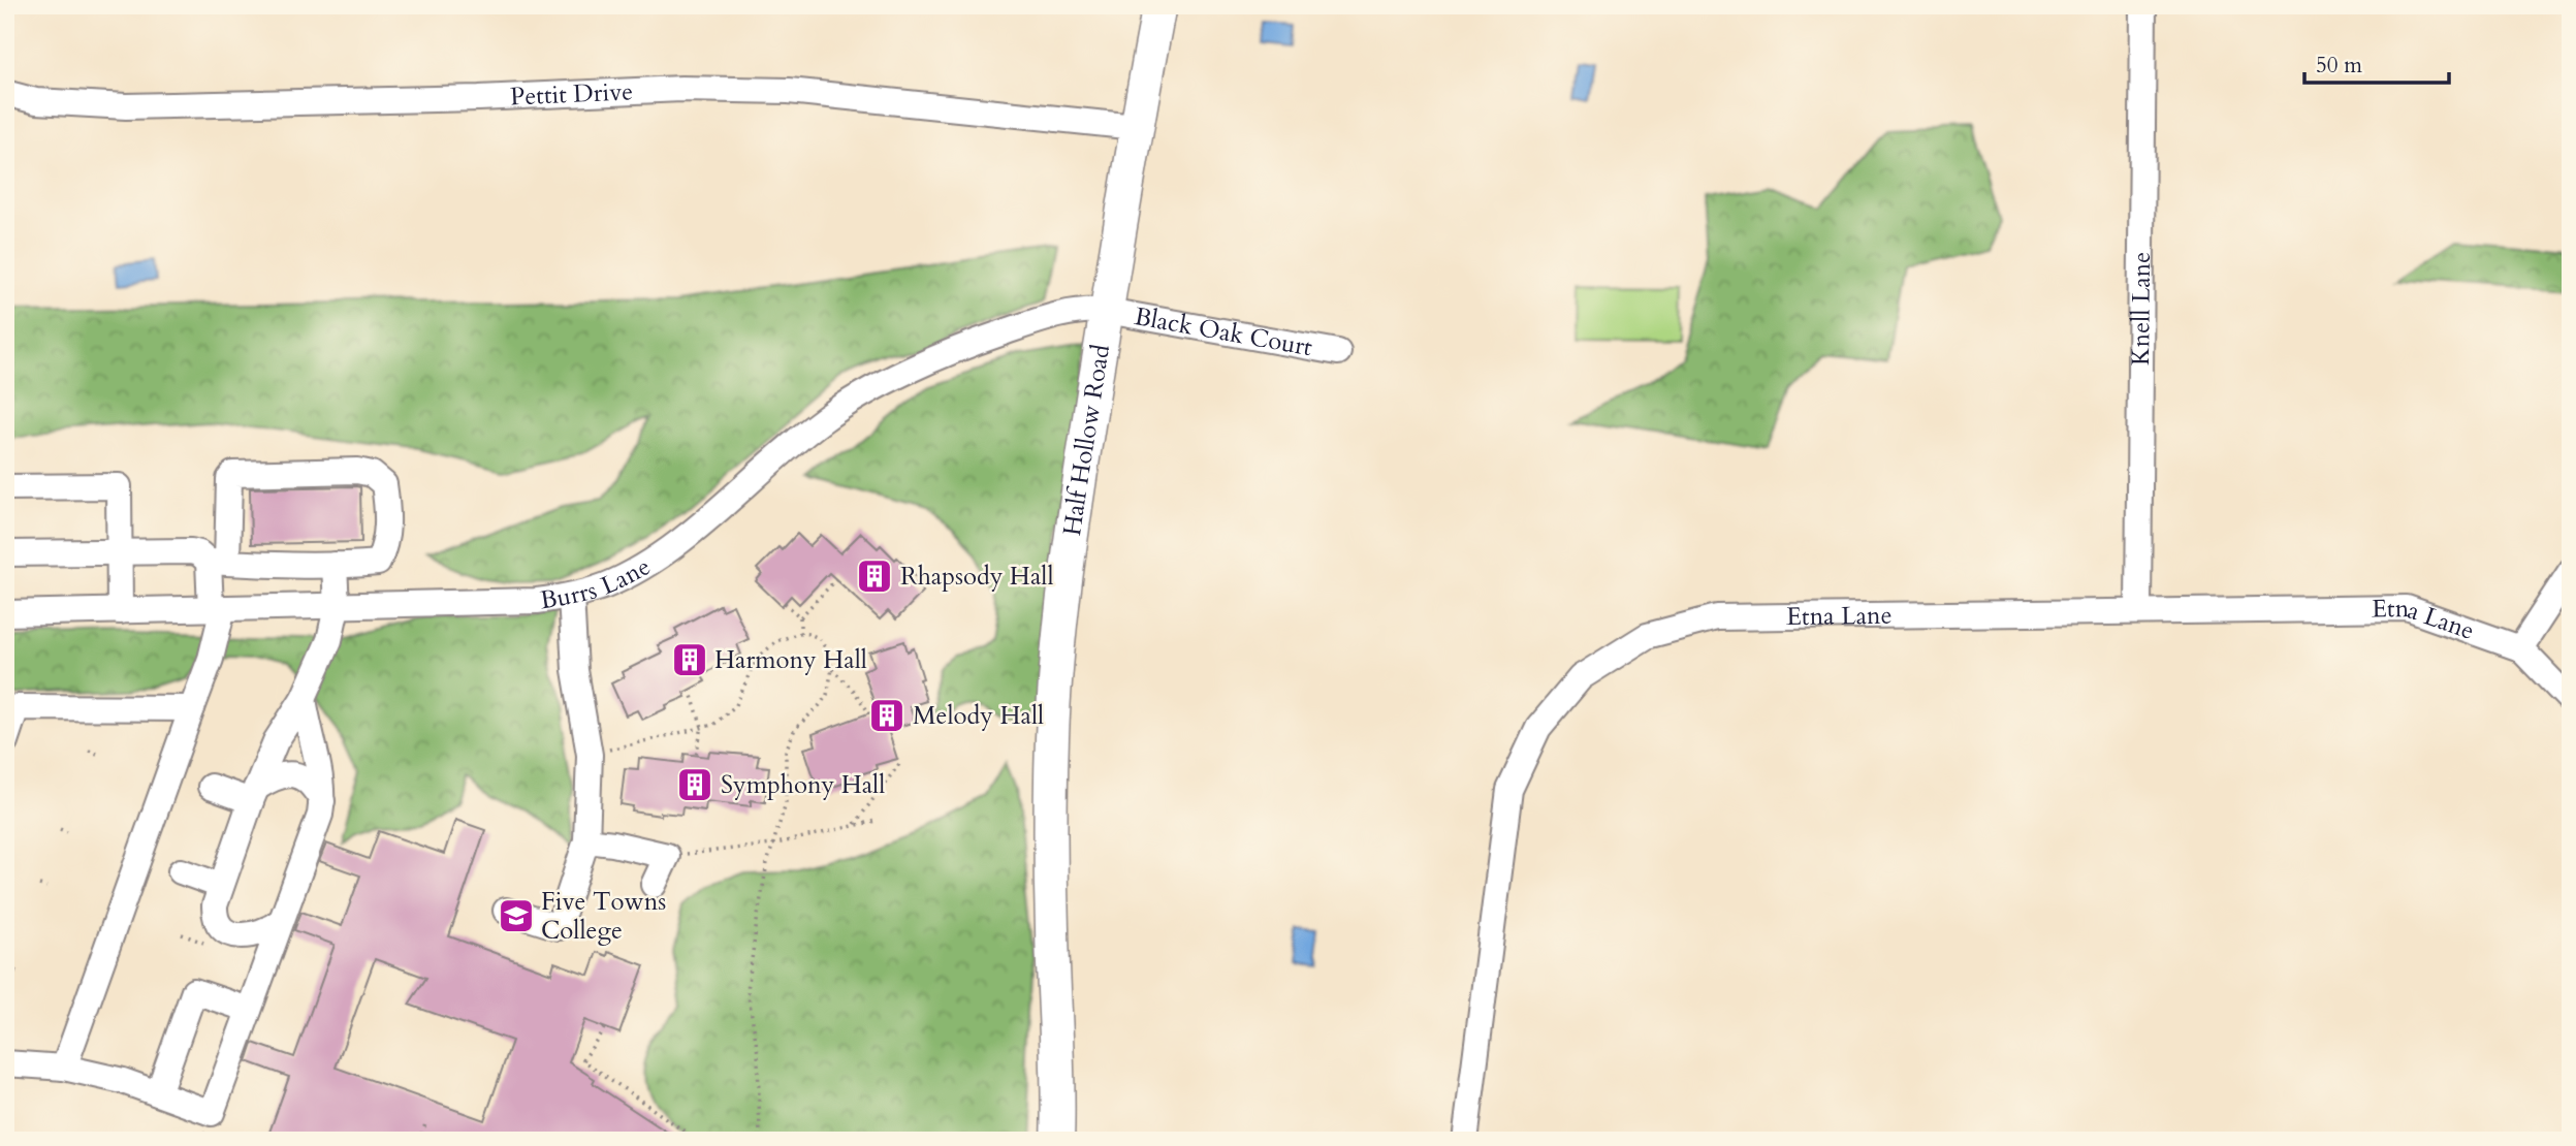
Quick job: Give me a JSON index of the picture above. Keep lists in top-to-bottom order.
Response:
{
  "streets": {
    "main road": ["Half Hollow Road"],
    "street": [
      "Pettit Drive",
      "Knell Lane",
      "Black Oak Court",
      "Burrs Lane",
      "Etna Lane"
    ]
  },
  "crossings": [
    ["Pettit Drive", "Half Hollow Road"],
    ["Knell Lane", "Etna Lane"],
    ["Black Oak Court", "Half Hollow Road"],
    ["Black Oak Court", "Burrs Lane"],
    ["Half Hollow Road", "Burrs Lane"]
  ],
  "places": {
    "building": [
      "Rhapsody Hall",
      "Harmony Hall",
      "Melody Hall",
      "Symphony Hall"
    ],
    "school or university": ["Five Towns College"]
  },
  "scale_bar": "50 m"
}
